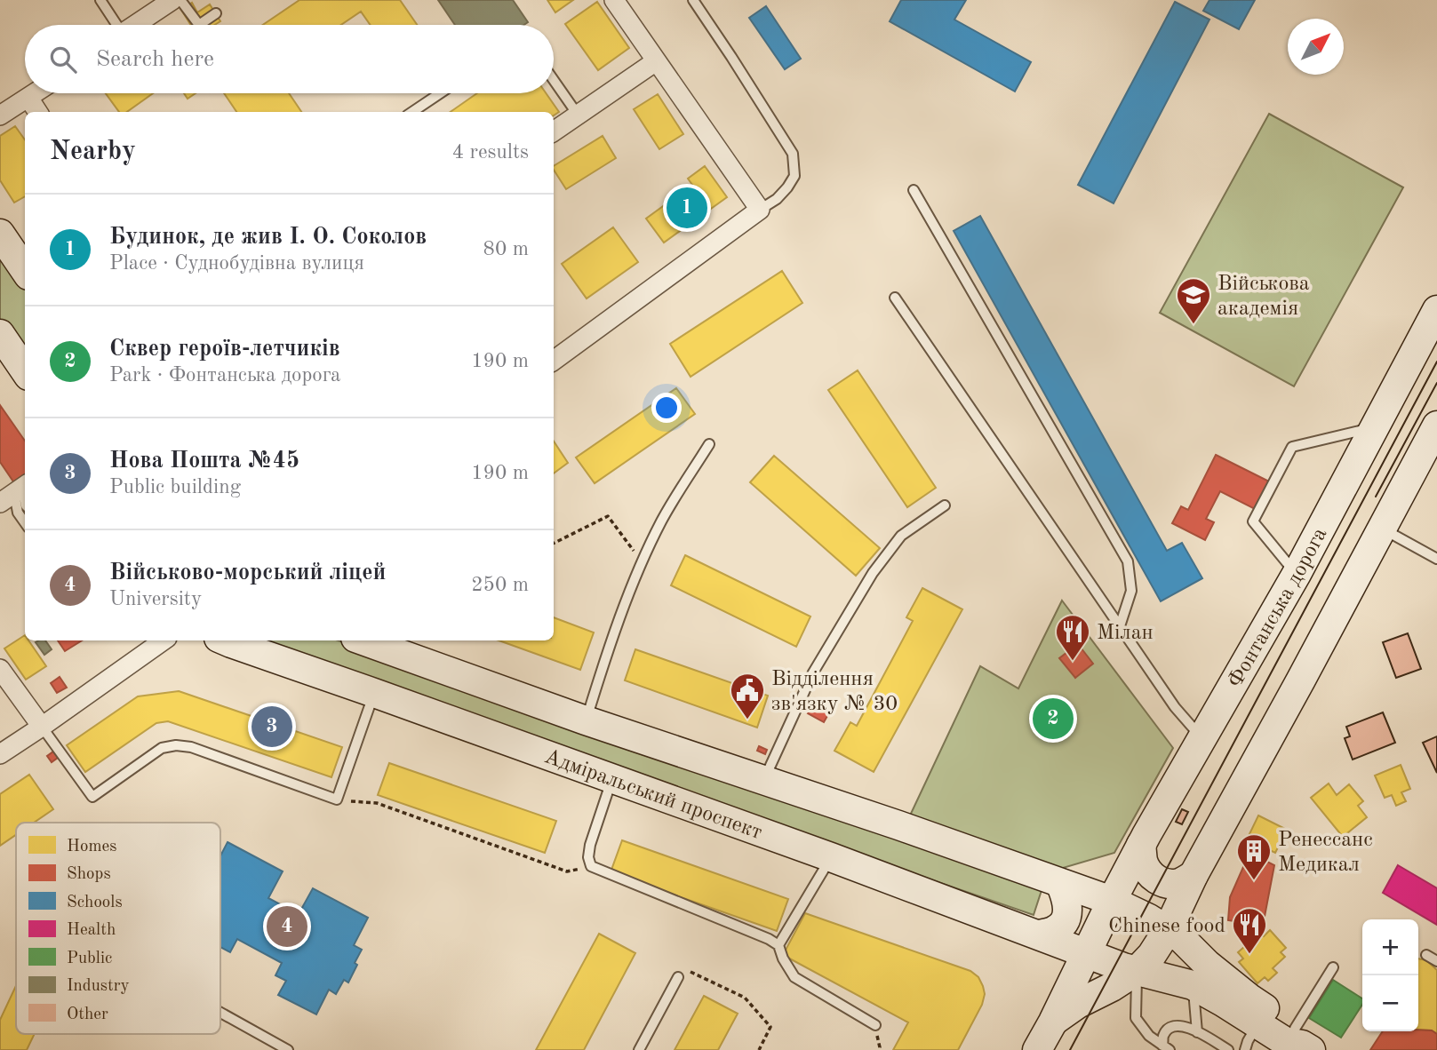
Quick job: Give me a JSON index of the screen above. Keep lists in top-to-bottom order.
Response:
{
  "streets": {
    "main road": ["Фонтанська дорога", "Адміральський проспект"]
  },
  "crossings": [
    ["Фонтанська дорога", "Адміральський проспект"]
  ],
  "places": {
    "school or university": ["Військова академія"],
    "restaurant": ["Мілан", "Chinese food"],
    "public building": ["Відділення зв'язку № 30"],
    "building": ["Ренессанс Медикал"]
  },
  "legend": [
    "Homes",
    "Shops",
    "Schools",
    "Health",
    "Public",
    "Industry",
    "Other"
  ],
  "north": "top right",
  "page": {
    "search": "Search here",
    "heading": ["Nearby", "4 results"],
    "pins": [
      "1",
      "2",
      "3",
      "4"
    ],
    "list": [
      {
        "mark": "1",
        "name": "Будинок, де жив І. О. Соколов",
        "note": "Place · Суднобудівна вулиця",
        "value": "80 m"
      },
      {
        "mark": "2",
        "name": "Сквер героїв-летчиків",
        "note": "Park · Фонтанська дорога",
        "value": "190 m"
      },
      {
        "mark": "3",
        "name": "Нова Пошта №45",
        "note": "Public building",
        "value": "190 m"
      },
      {
        "mark": "4",
        "name": "Військово-морський ліцей",
        "note": "University",
        "value": "250 m"
      }
    ],
    "map_buttons": ["+", "−"]
  }
}
